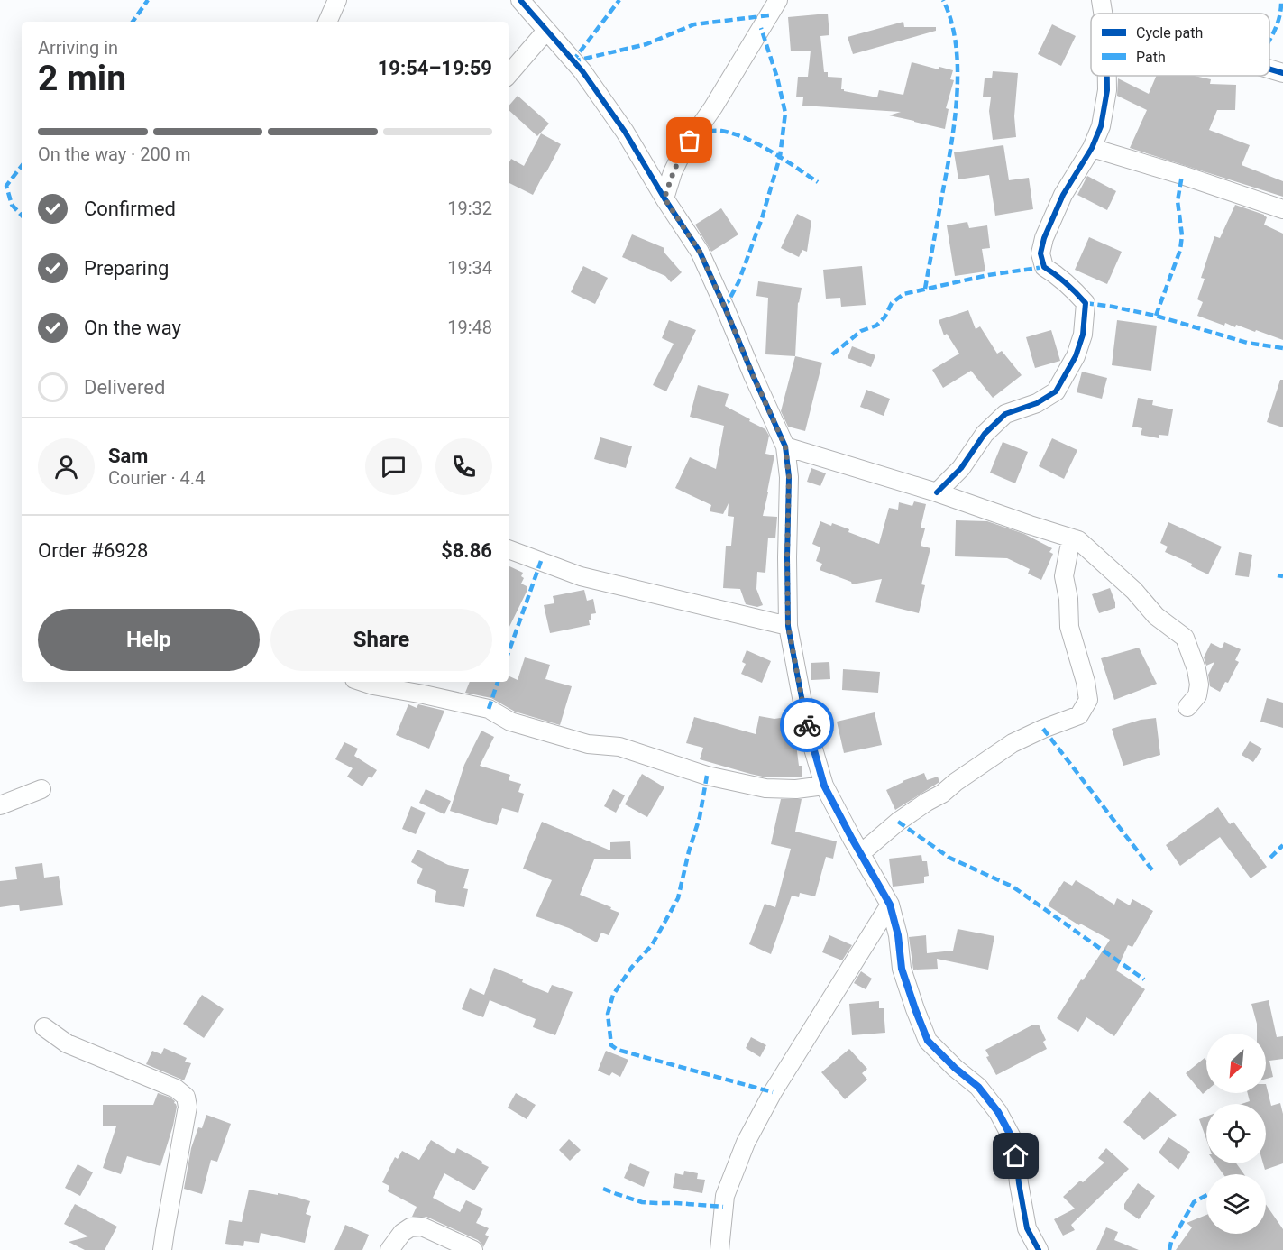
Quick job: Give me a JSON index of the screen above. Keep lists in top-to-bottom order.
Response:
{
  "legend": ["Cycle path", "Path"],
  "north": "bottom left",
  "page": {
    "heading": ["2 min", "Arriving in", "19:54–19:59"],
    "panel": [
      "Sam",
      "Courier · 4.4",
      "Order #6928",
      "$8.86"
    ],
    "bar": "On the way · 200 m",
    "list": [
      ["Confirmed", "19:32"],
      ["Preparing", "19:34"],
      ["On the way", "19:48"],
      "Delivered"
    ],
    "buttons": ["Help", "Share"]
  }
}
